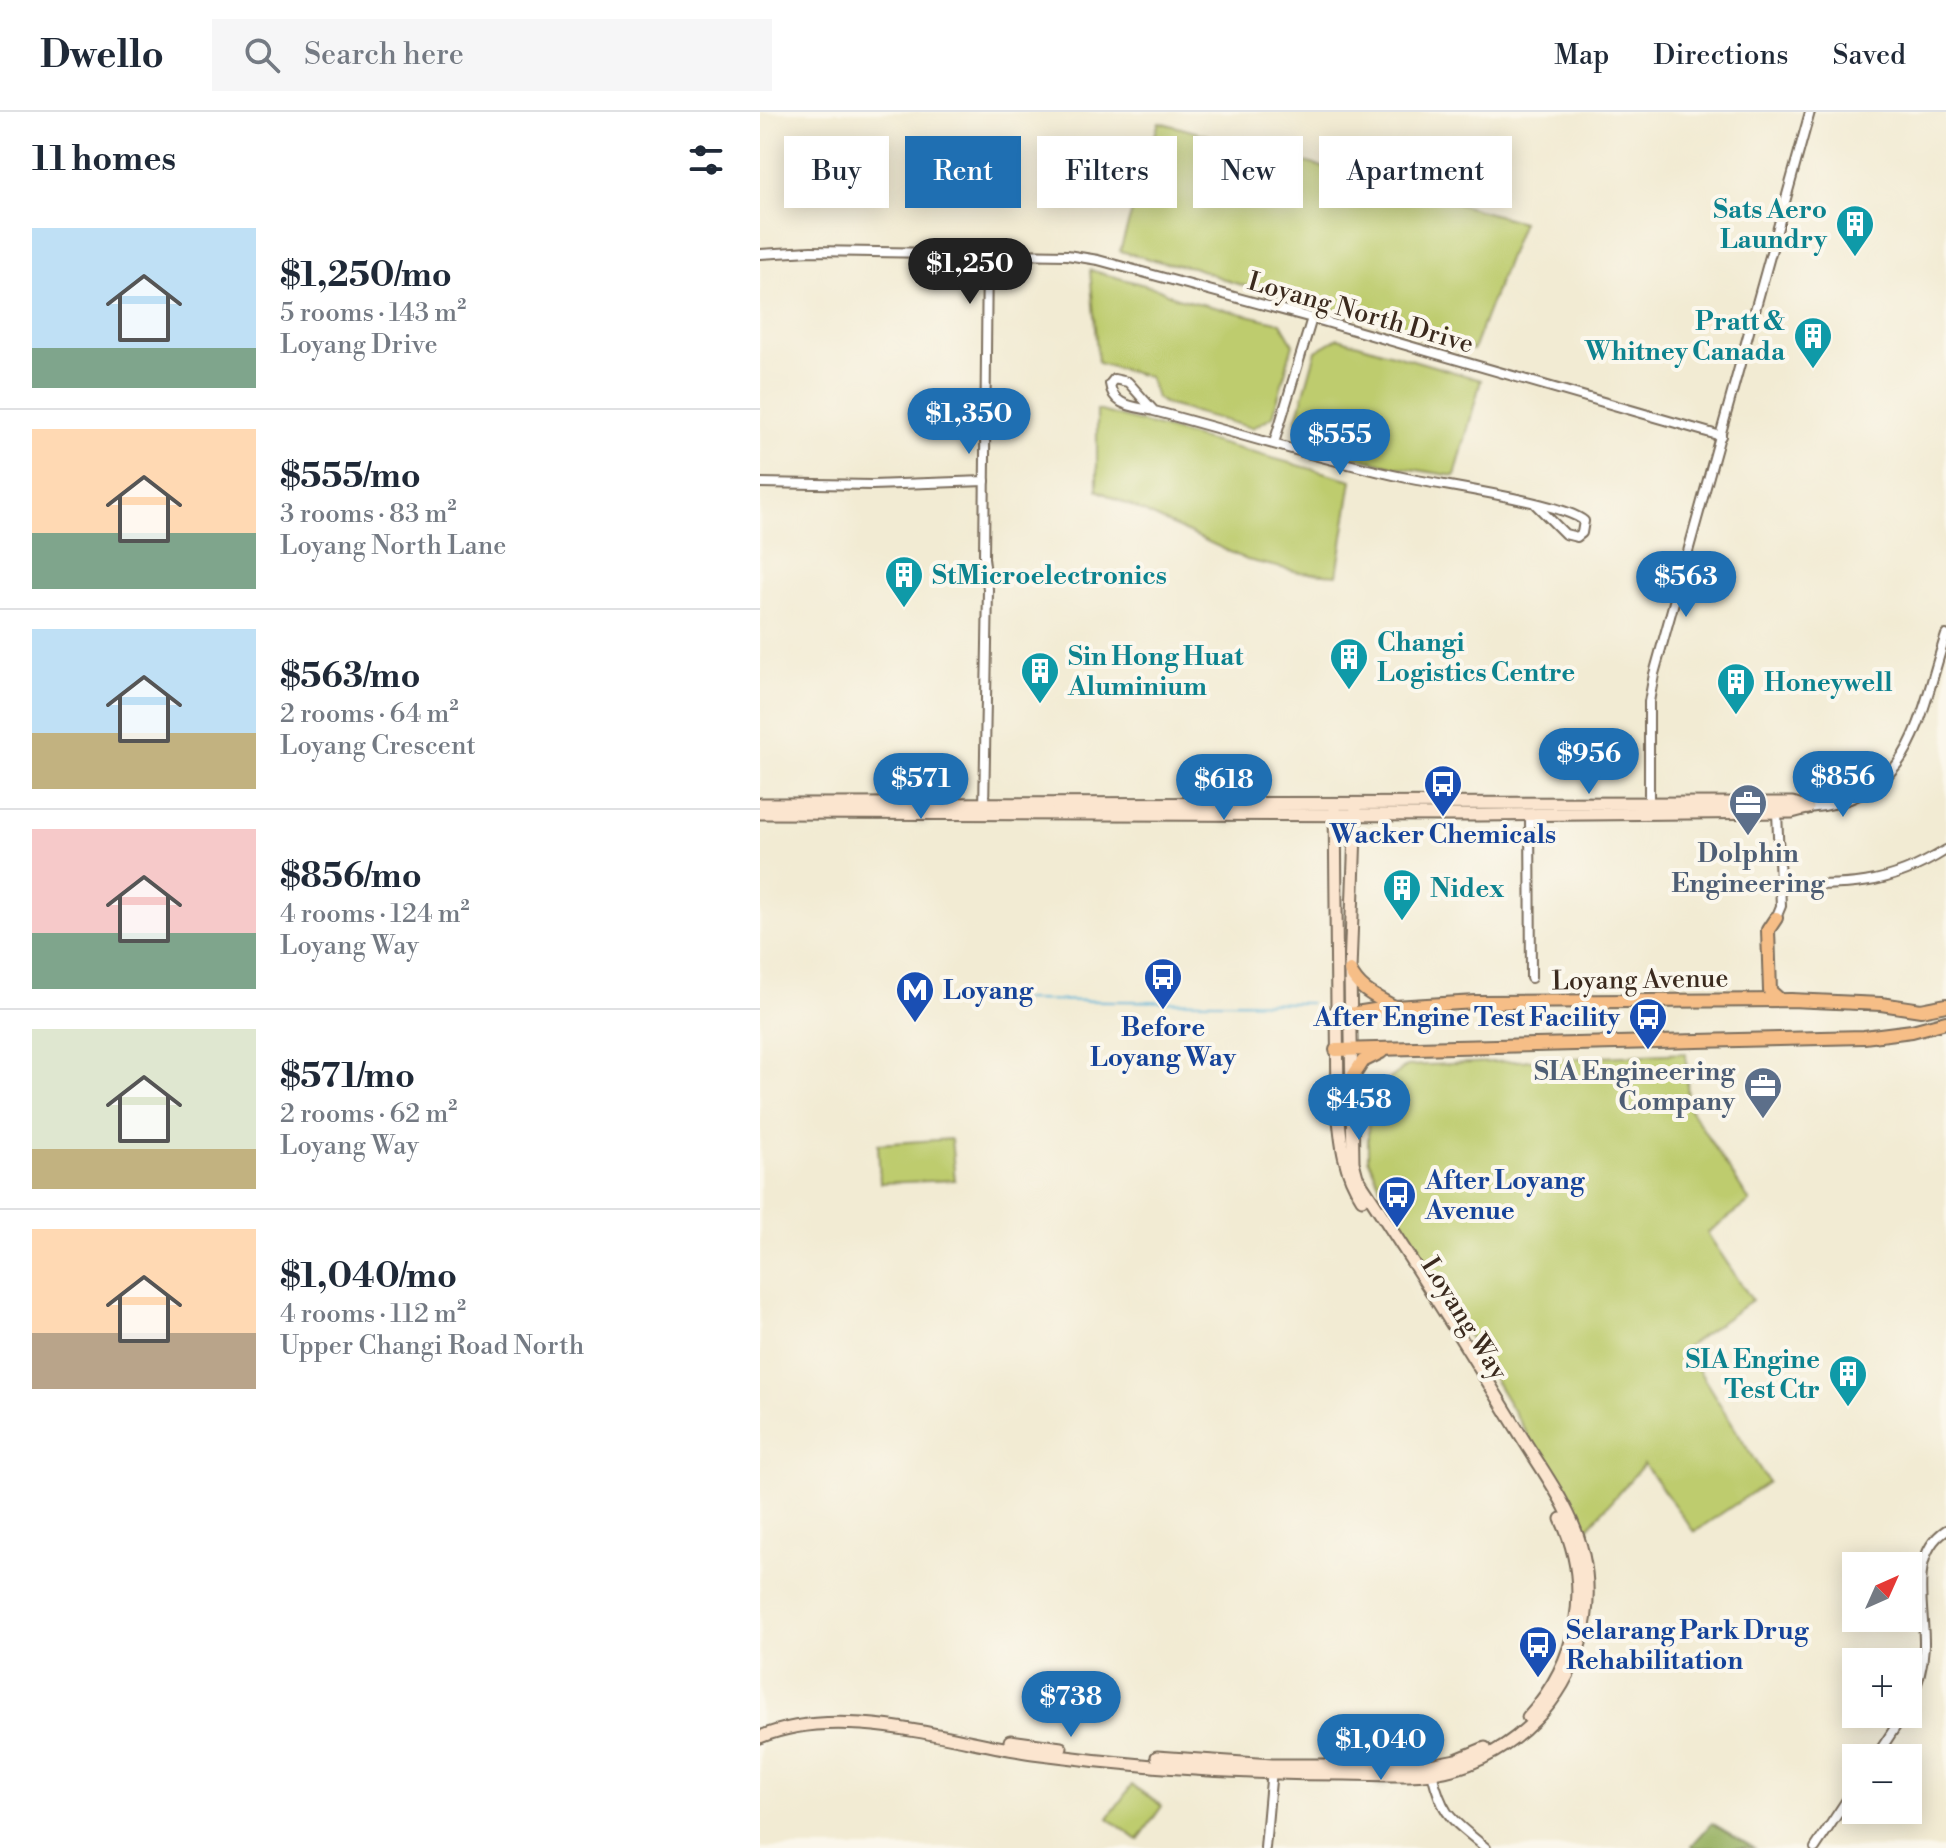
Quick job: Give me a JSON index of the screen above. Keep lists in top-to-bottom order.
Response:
{
  "streets": {
    "main road": ["Loyang Avenue"],
    "street": ["Loyang North Drive", "Loyang Way"]
  },
  "crossings": [
    ["Loyang Avenue", "Loyang Way"]
  ],
  "places": {
    "building": [
      "Sats Aero Laundry",
      "Pratt & Whitney Canada",
      "StMicroelectronics",
      "Changi Logistics Centre",
      "Sin Hong Huat Aluminium",
      "Honeywell",
      "Nidex",
      "SIA Engine Test Ctr"
    ],
    "bus stop": [
      "Wacker Chemicals",
      "Before Loyang Way",
      "After Engine Test Facility",
      "After Loyang Avenue",
      "Selarang Park Drug Rehabilitation"
    ],
    "office": ["Dolphin Engineering", "SIA Engineering Company"],
    "metro station": ["Loyang"]
  },
  "north": "top right",
  "page": {
    "header": "Dwello",
    "search": "Search here",
    "nav": ["Map", "Directions", "Saved"],
    "heading": "11 homes",
    "chip": [
      "Buy",
      "Rent",
      "Filters",
      "New",
      "Apartment"
    ],
    "list": [
      {
        "name": "$1,250/mo",
        "note": "5 rooms · 143 m² · Loyang Drive"
      },
      {
        "name": "$555/mo",
        "note": "3 rooms · 83 m² · Loyang North Lane"
      },
      {
        "name": "$563/mo",
        "note": "2 rooms · 64 m² · Loyang Crescent"
      },
      {
        "name": "$856/mo",
        "note": "4 rooms · 124 m² · Loyang Way"
      },
      {
        "name": "$571/mo",
        "note": "2 rooms · 62 m² · Loyang Way"
      },
      {
        "name": "$1,040/mo",
        "note": "4 rooms · 112 m² · Upper Changi Road North"
      }
    ],
    "price": [
      "$1,250",
      "$1,350",
      "$555",
      "$563",
      "$956",
      "$856",
      "$571",
      "$618",
      "$458",
      "$738",
      "$1,040"
    ],
    "map_buttons": ["+", "−"]
  }
}
